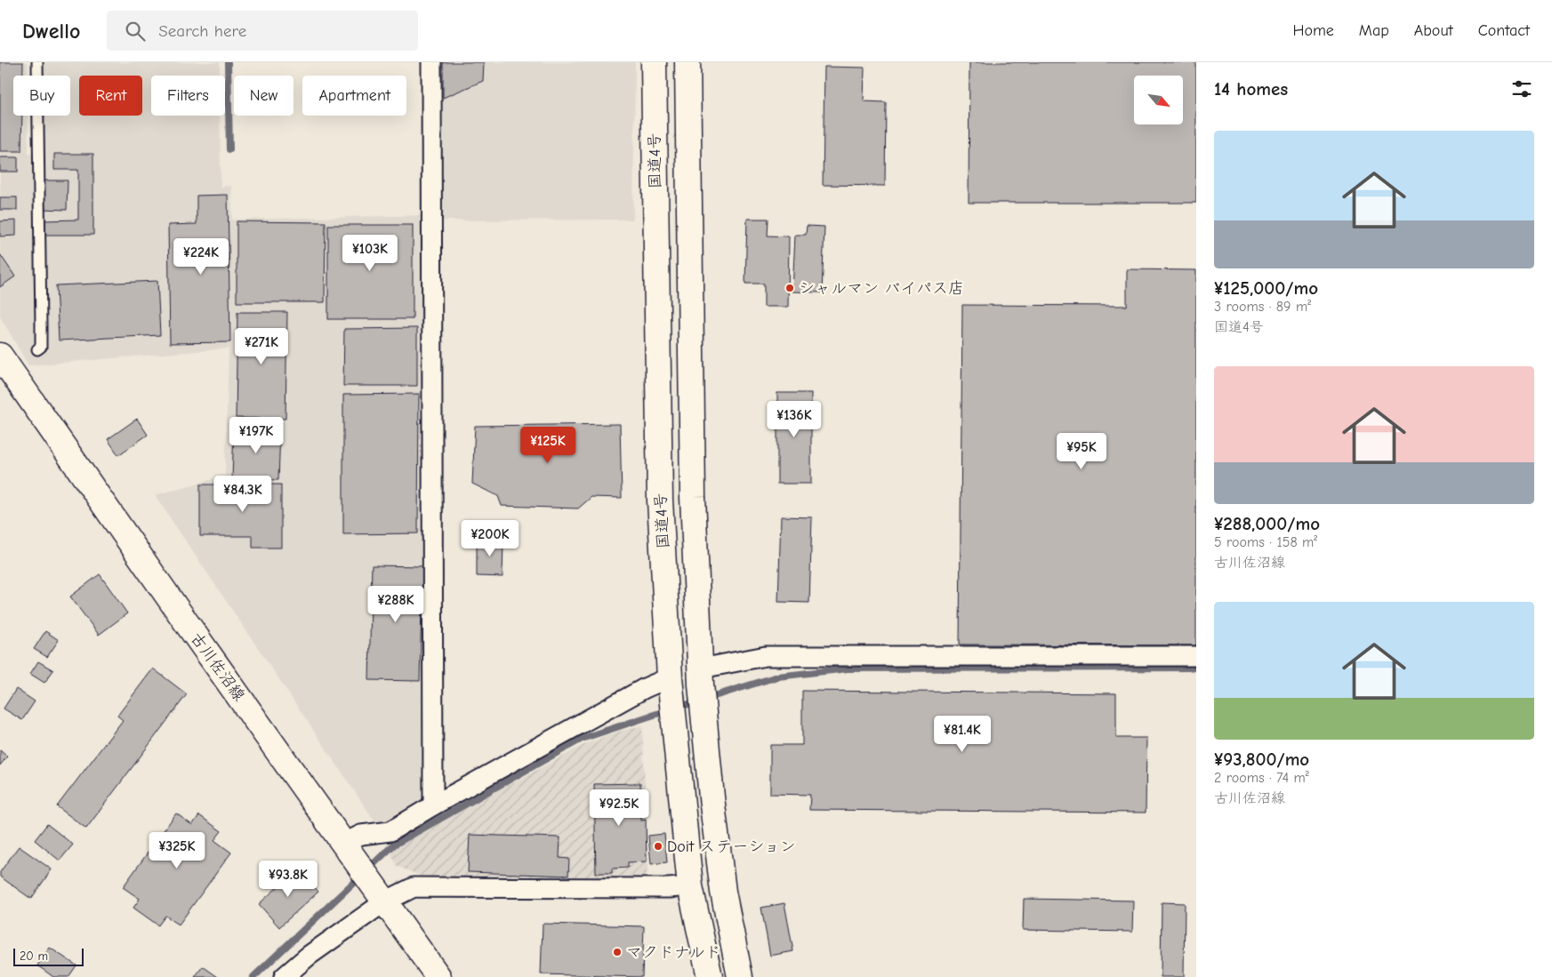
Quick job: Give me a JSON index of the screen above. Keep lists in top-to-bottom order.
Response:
{
  "streets": {
    "main road": ["国道4号", "古川佐沼線"]
  },
  "places": ["シャルマン バイパス店", "Doit ステーション", "マクドナルド"],
  "scale_bar": "20 m",
  "north": "bottom right",
  "page": {
    "header": "Dwello",
    "search": "Search here",
    "nav": [
      "Home",
      "Map",
      "About",
      "Contact"
    ],
    "heading": "14 homes",
    "chip": [
      "Buy",
      "Rent",
      "Filters",
      "New",
      "Apartment"
    ],
    "list": [
      {
        "name": "¥125,000/mo",
        "note": "3 rooms · 89 m² · 国道4号"
      },
      {
        "name": "¥288,000/mo",
        "note": "5 rooms · 158 m² · 古川佐沼線"
      },
      {
        "name": "¥93,800/mo",
        "note": "2 rooms · 74 m² · 古川佐沼線"
      }
    ],
    "price": [
      "¥103K",
      "¥224K",
      "¥271K",
      "¥136K",
      "¥197K",
      "¥125K",
      "¥95K",
      "¥84.3K",
      "¥200K",
      "¥288K",
      "¥81.4K",
      "¥92.5K",
      "¥325K",
      "¥93.8K"
    ],
    "scale": "20 m"
  }
}
